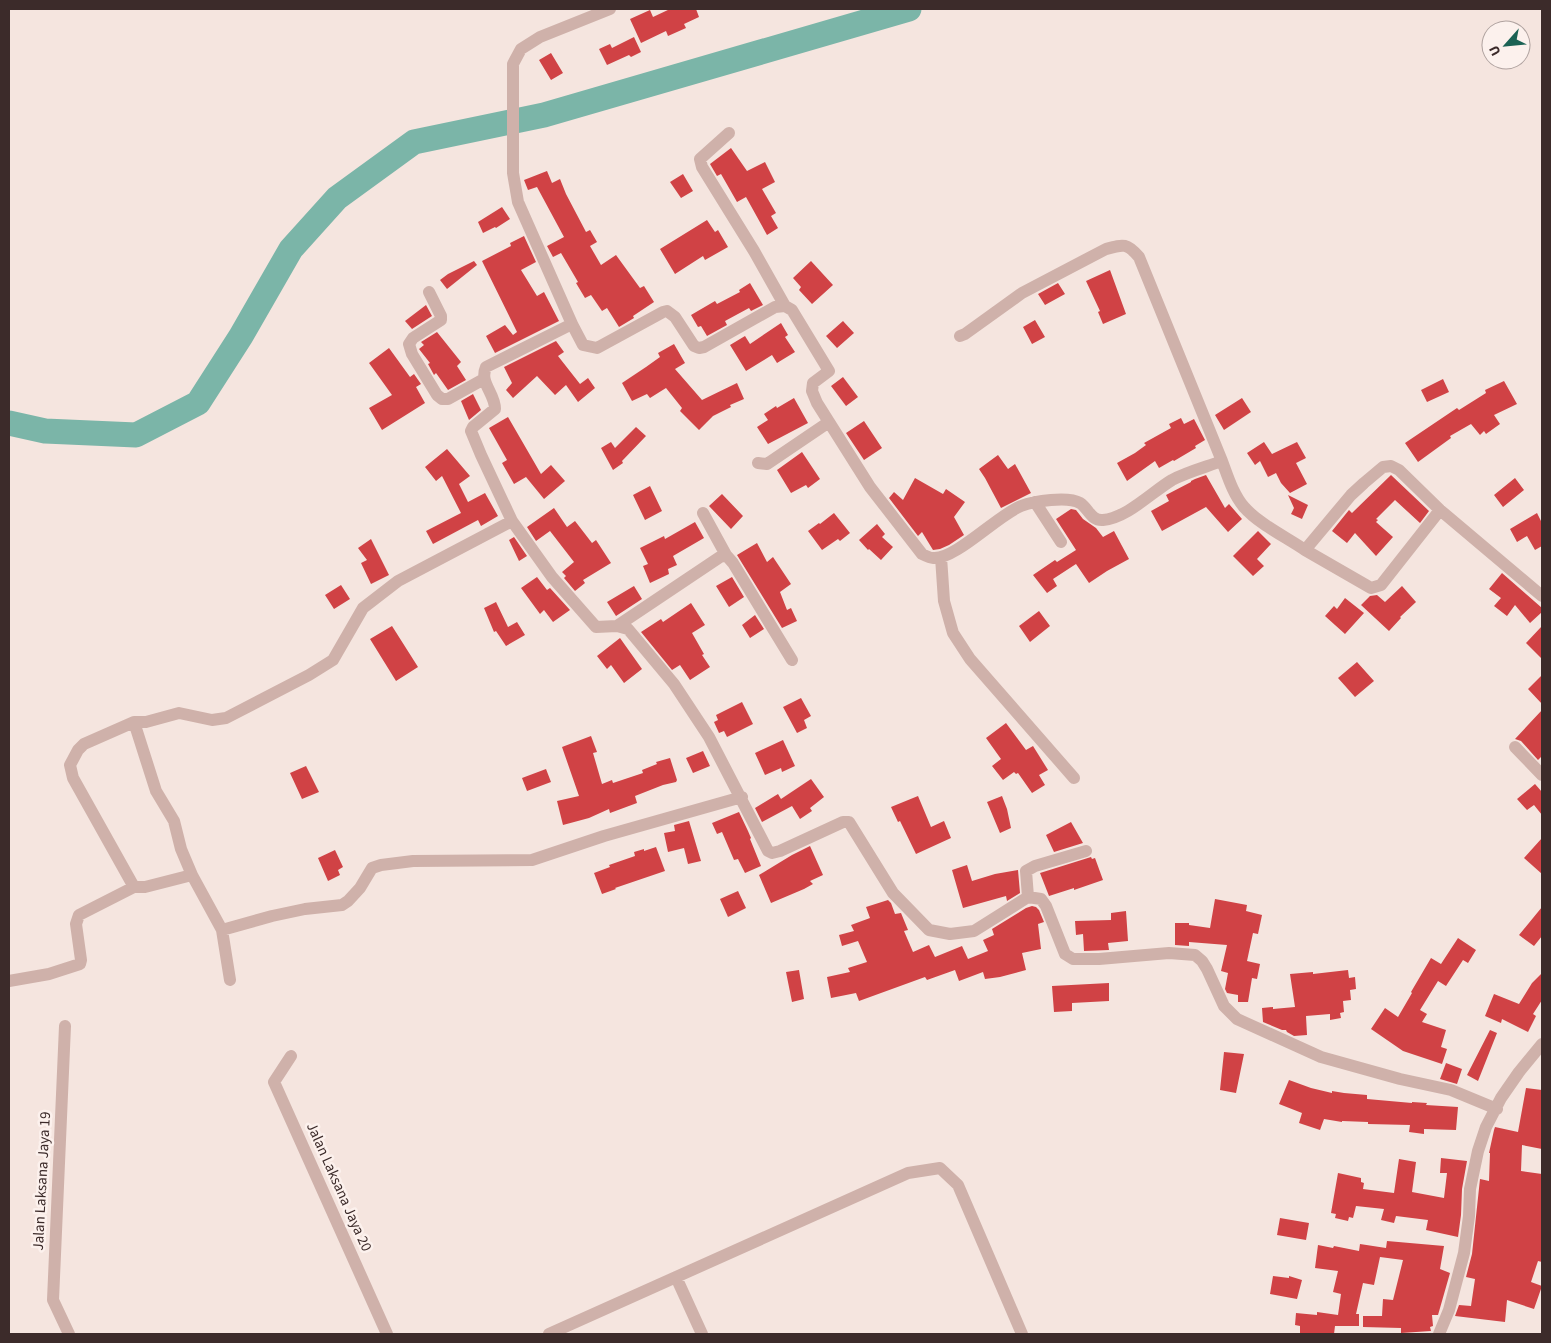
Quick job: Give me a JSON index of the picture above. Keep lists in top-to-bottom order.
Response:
{
  "streets": {
    "street": ["Jalan Laksana Jaya 19", "Jalan Laksana Jaya 20"]
  },
  "north": "bottom left"
}
